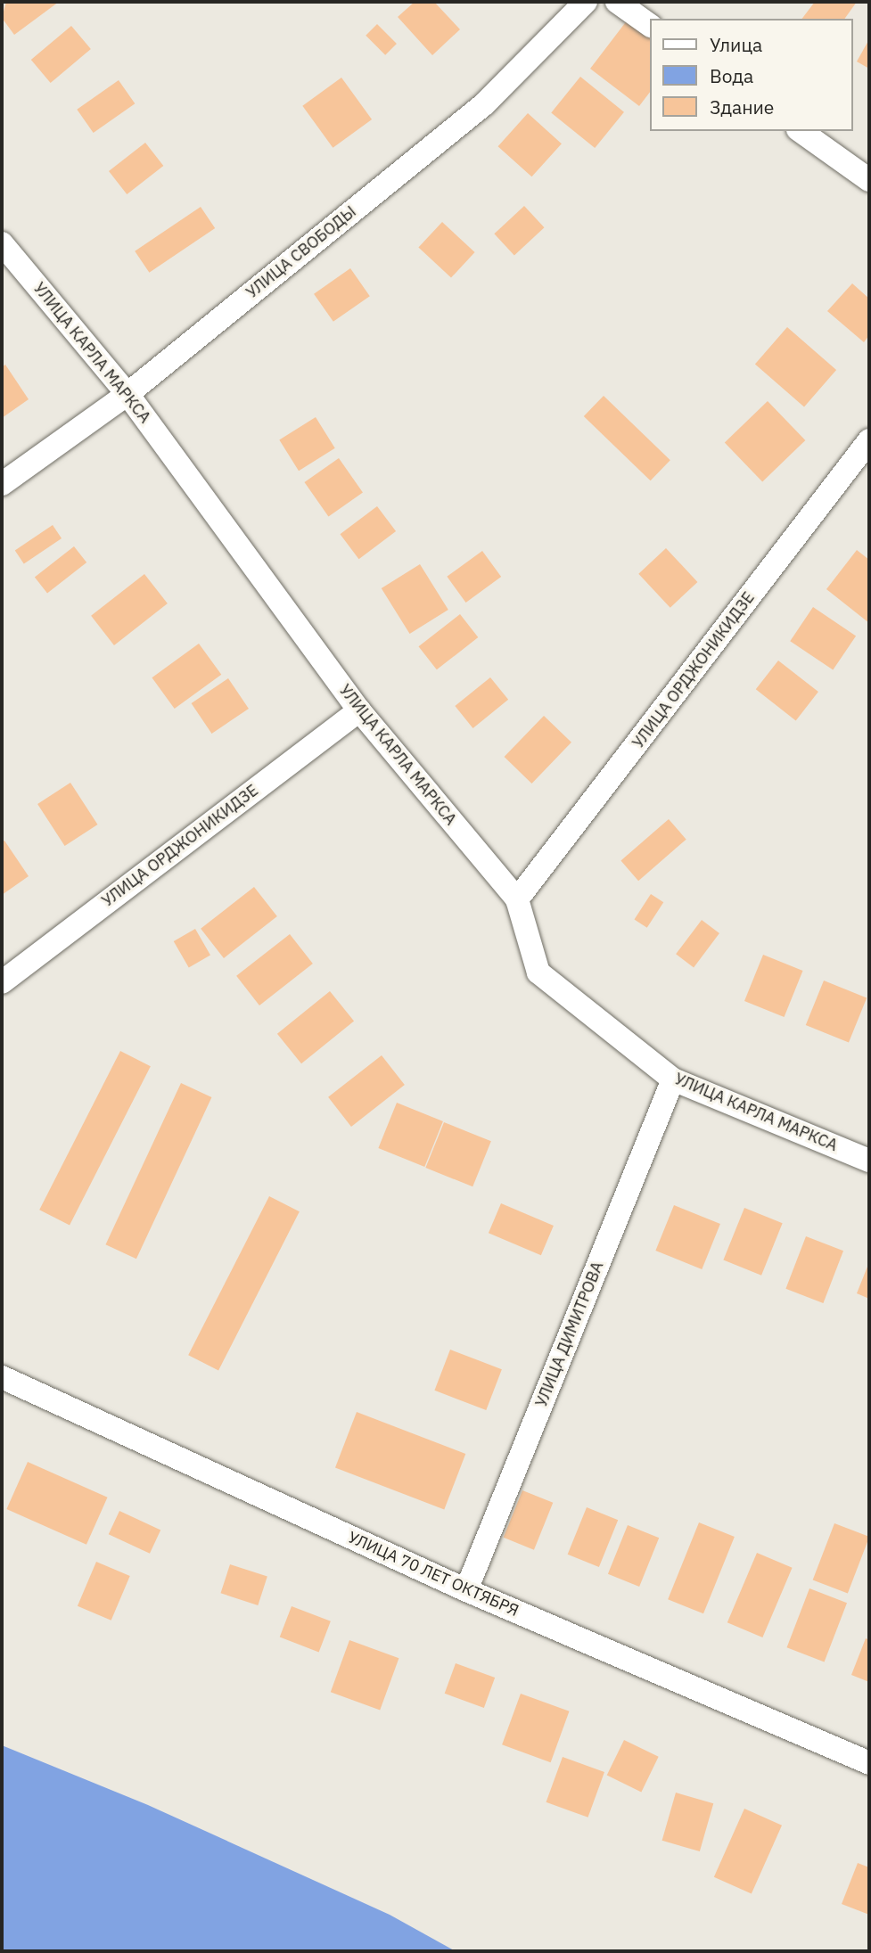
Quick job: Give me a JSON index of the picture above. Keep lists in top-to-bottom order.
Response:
{
  "streets": {
    "street": [
      "УЛИЦА СВОБОДЫ",
      "УЛИЦА КАРЛА МАРКСА",
      "УЛИЦА ОРДЖОНИКИДЗЕ",
      "УЛИЦА ДИМИТРОВА",
      "УЛИЦА 70 ЛЕТ ОКТЯБРЯ"
    ]
  },
  "crossings": [
    ["УЛИЦА СВОБОДЫ", "УЛИЦА КАРЛА МАРКСА"],
    ["УЛИЦА КАРЛА МАРКСА", "УЛИЦА ОРДЖОНИКИДЗЕ"],
    ["УЛИЦА КАРЛА МАРКСА", "УЛИЦА ДИМИТРОВА"],
    ["УЛИЦА ДИМИТРОВА", "УЛИЦА 70 ЛЕТ ОКТЯБРЯ"]
  ],
  "legend": ["Улица", "Вода", "Здание"]
}
